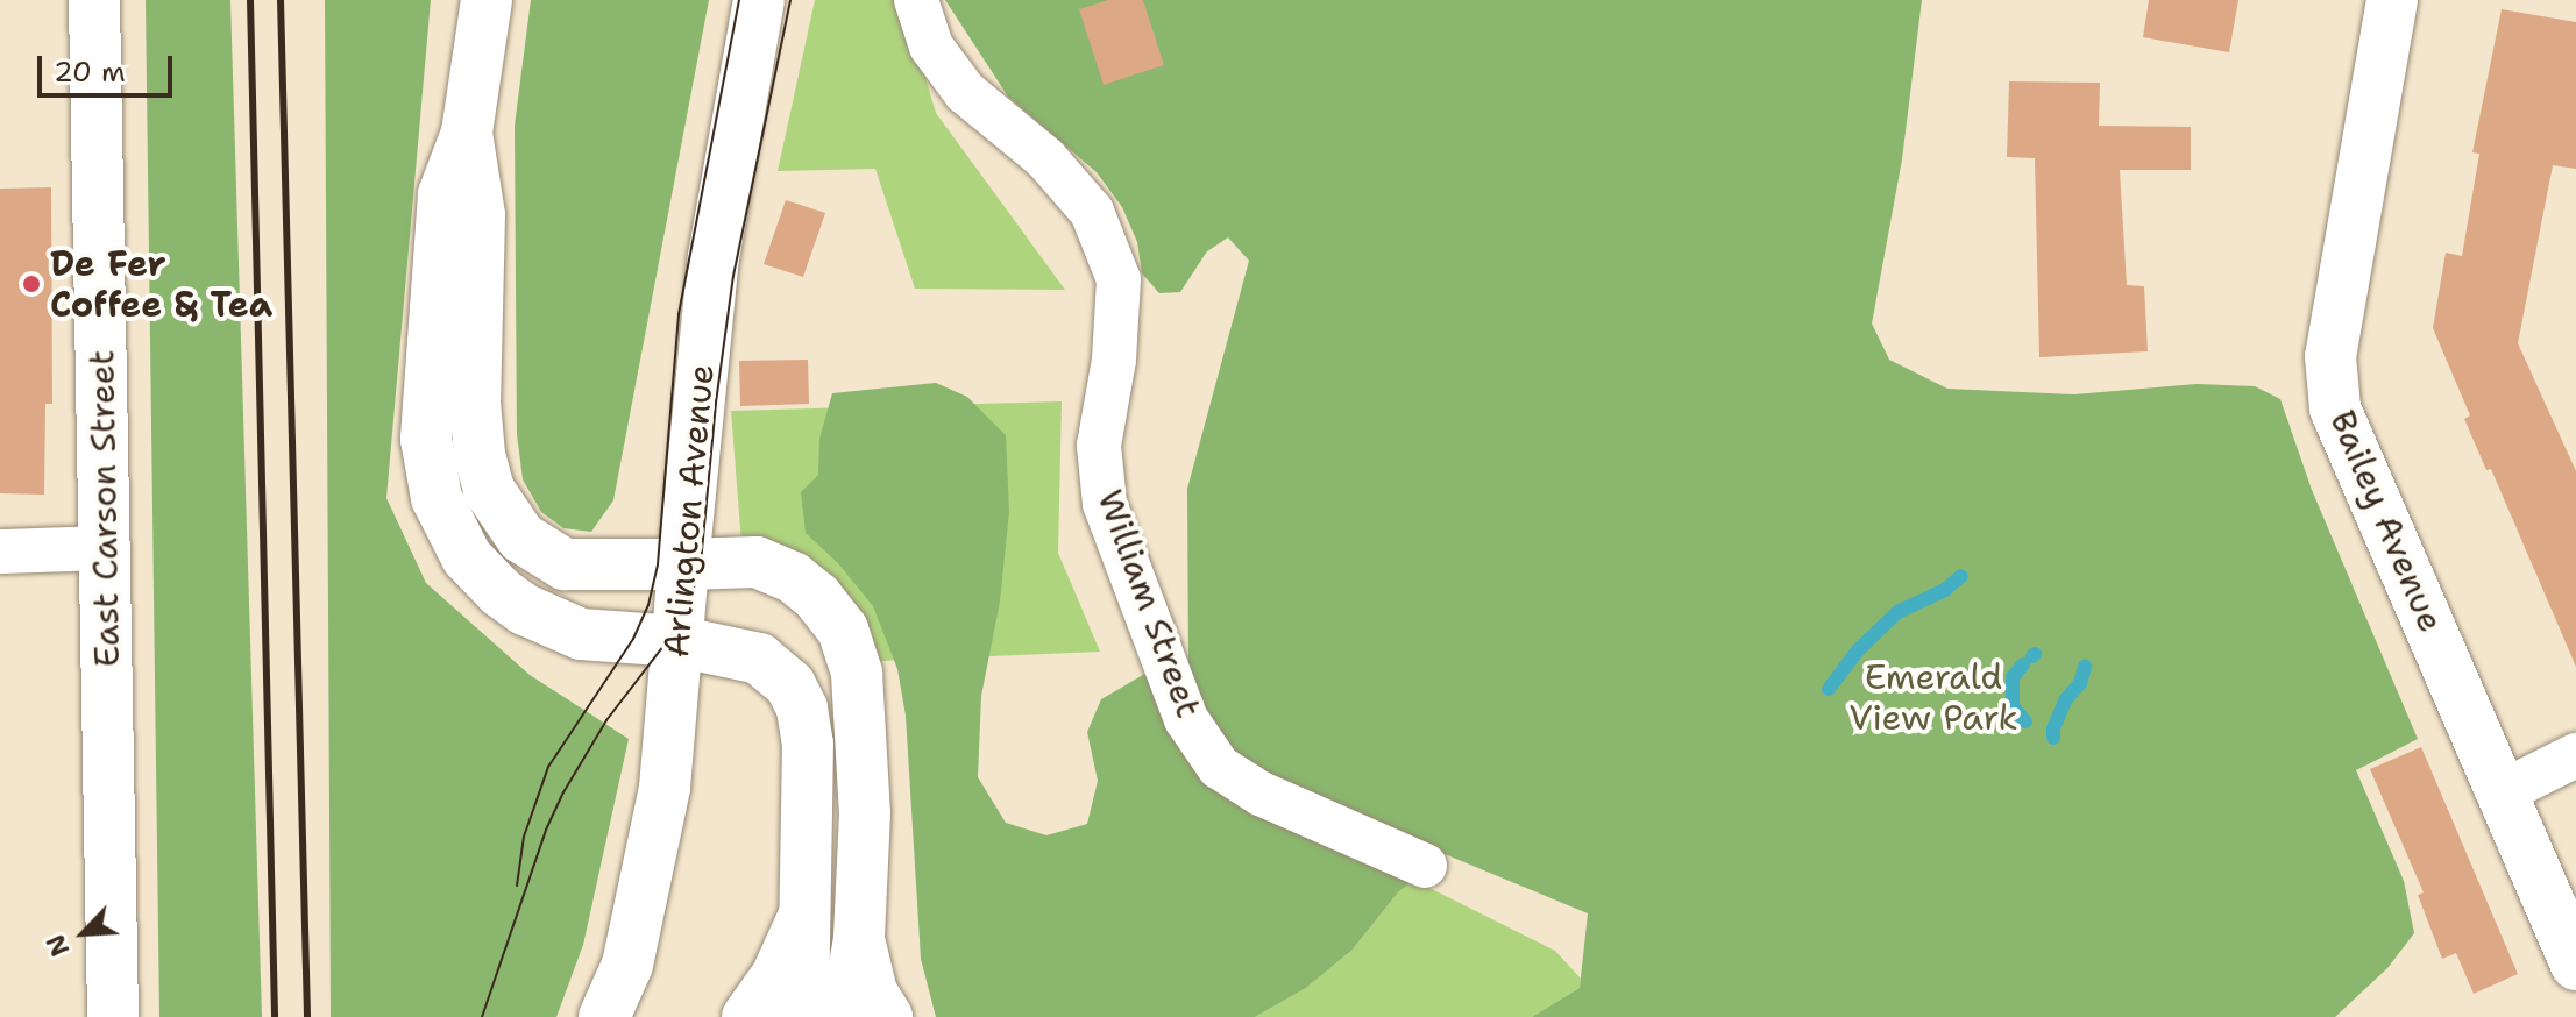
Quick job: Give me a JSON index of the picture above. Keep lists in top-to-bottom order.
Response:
{
  "streets": {
    "main road": ["East Carson Street", "Arlington Avenue", "Bailey Avenue"],
    "street": ["William Street"]
  },
  "parks": ["Emerald View Park"],
  "places": ["De Fer Coffee & Tea"],
  "scale_bar": "20 m",
  "north": "bottom left"
}
